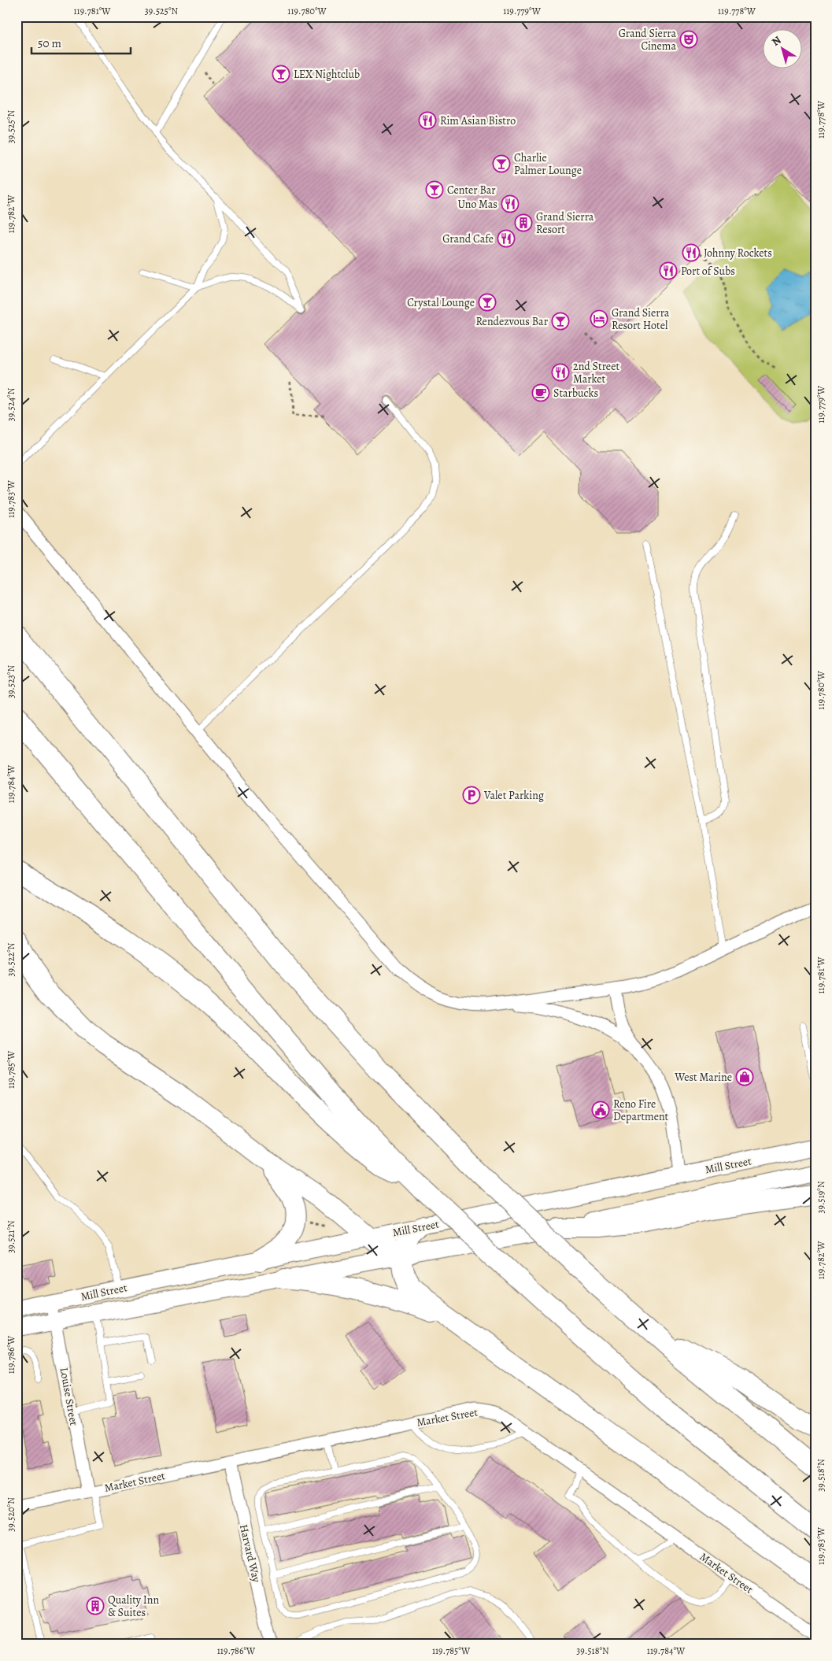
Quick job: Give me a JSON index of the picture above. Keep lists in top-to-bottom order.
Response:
{
  "streets": {
    "main road": ["Mill Street"],
    "street": ["Louise Street", "Market Street", "Harvard Way"]
  },
  "crossings": [
    ["Mill Street", "Louise Street"],
    ["Louise Street", "Market Street"],
    ["Market Street", "Harvard Way"]
  ],
  "places": {
    "theatre": ["Grand Sierra Cinema"],
    "bar": [
      "LEX Nightclub",
      "Charlie Palmer Lounge",
      "Center Bar",
      "Crystal Lounge",
      "Rendezvous Bar"
    ],
    "restaurant": [
      "Rim Asian Bistro",
      "Uno Mas",
      "Grand Cafe",
      "Johnny Rockets",
      "Port of Subs",
      "2nd Street Market"
    ],
    "building": ["Grand Sierra Resort", "Quality Inn & Suites"],
    "hotel": ["Grand Sierra Resort Hotel"],
    "cafe": ["Starbucks"],
    "parking": ["Valet Parking"],
    "shop": ["West Marine"],
    "public building": ["Reno Fire Department"]
  },
  "scale_bar": "50 m",
  "north": "top left",
  "coordinates": [
    "119.781°W",
    "39.525°N",
    "119.780°W",
    "119.779°W",
    "119.778°W",
    "119.782°W",
    "39.524°N",
    "119.783°W",
    "39.523°N",
    "119.784°W",
    "39.522°N",
    "119.785°W",
    "39.519°N",
    "39.521°N",
    "119.786°W",
    "39.518°N",
    "39.520°N"
  ]
}
